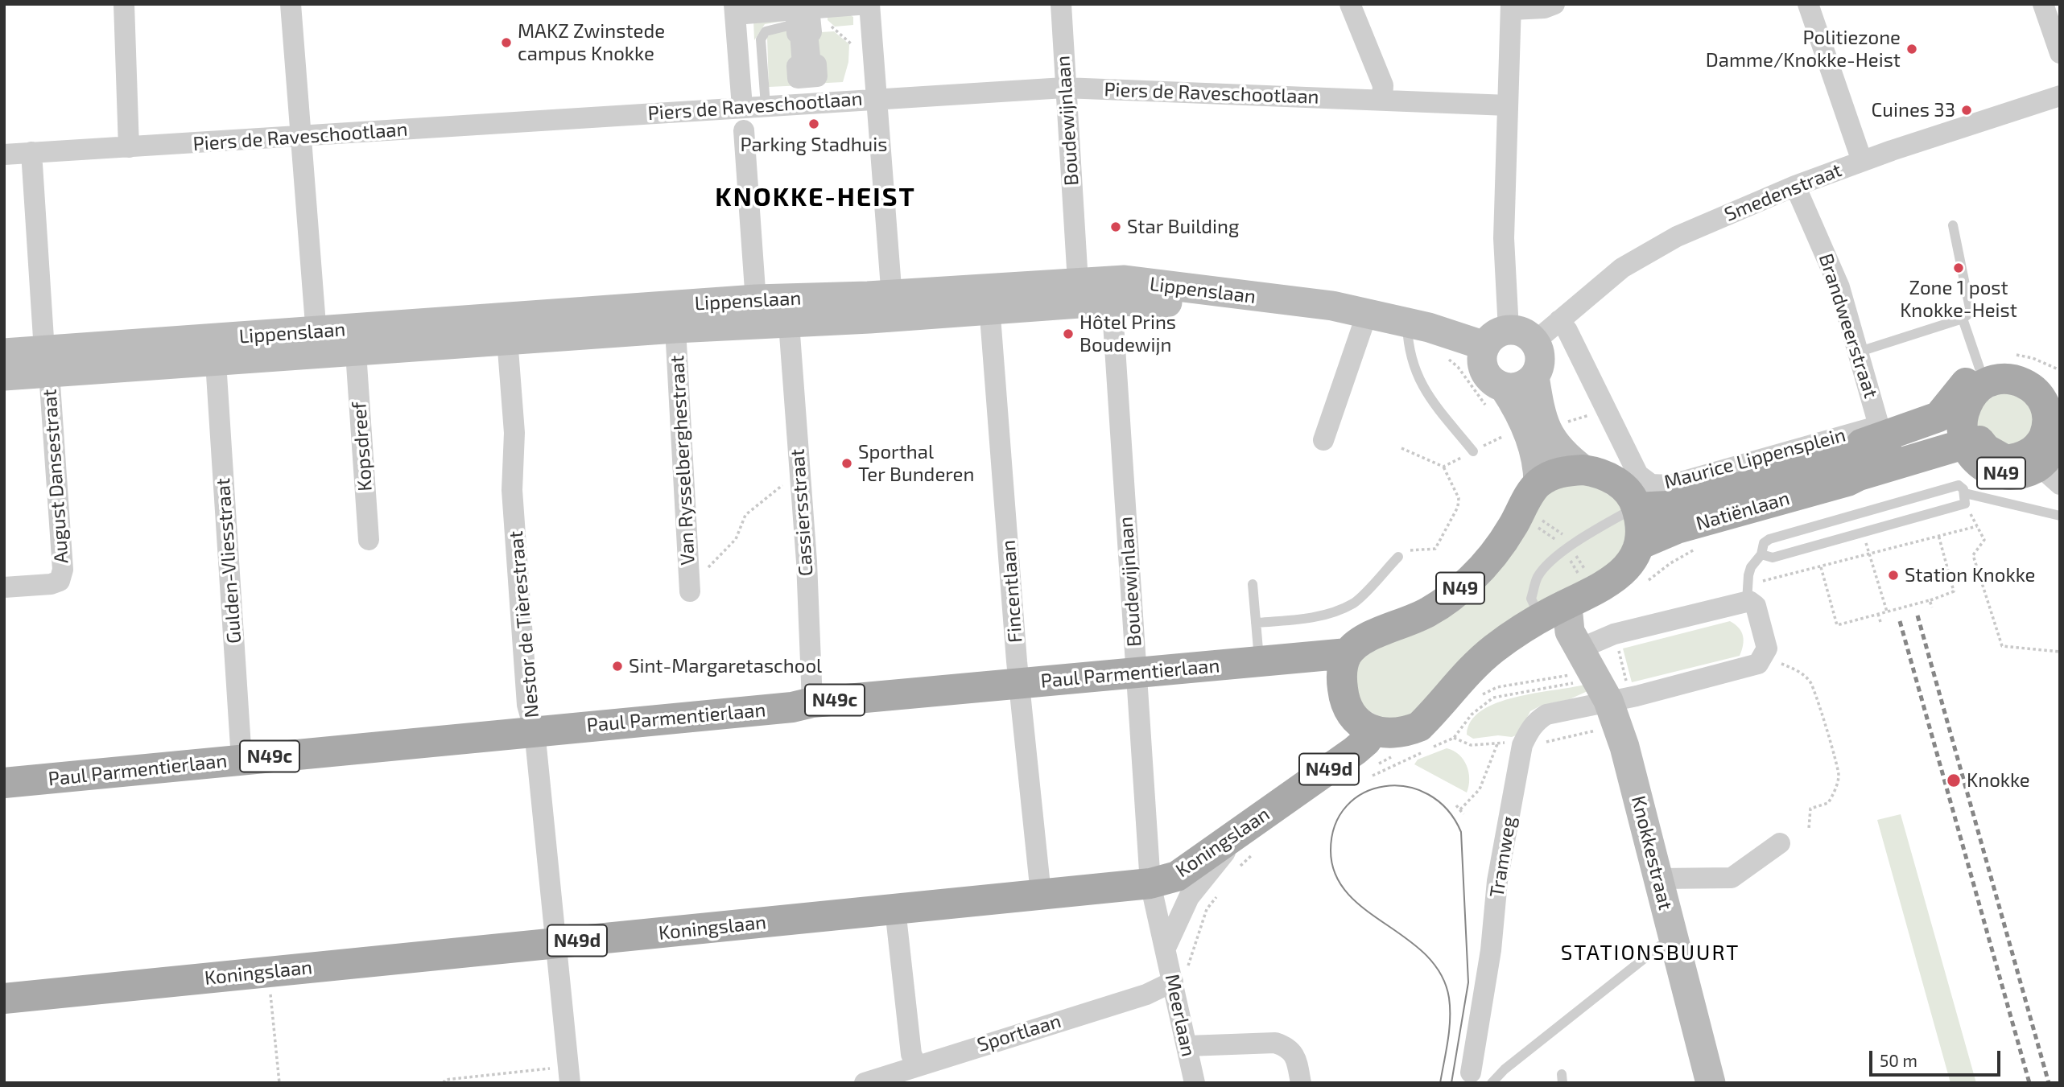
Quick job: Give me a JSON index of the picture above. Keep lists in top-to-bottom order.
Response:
{
  "streets": {
    "main road": [
      "Lippenslaan",
      "N49",
      "Natiënlaan",
      "Paul Parmentierlaan",
      "N49c",
      "N49d",
      "Koningslaan",
      "Knokkestraat"
    ],
    "street": [
      "Piers de Raveschootlaan",
      "Boudewijnlaan",
      "Smedenstraat",
      "Brandweerstraat",
      "Kopsdreef",
      "Maurice Lippensplein",
      "Van Rysselberghestraat",
      "August Dansestraat",
      "Cassiersstraat",
      "Gulden-Vliesstraat",
      "Fincentlaan",
      "Nestor de Tièrestraat",
      "Tramweg",
      "Meerlaan",
      "Sportlaan"
    ]
  },
  "crossings": [
    ["Piers de Raveschootlaan", "Boudewijnlaan"],
    ["Piers de Raveschootlaan", "August Dansestraat"],
    ["Boudewijnlaan", "Lippenslaan"],
    ["Boudewijnlaan", "Paul Parmentierlaan"],
    ["Boudewijnlaan", "Koningslaan"],
    ["Boudewijnlaan", "Meerlaan"],
    ["Smedenstraat", "Lippenslaan"],
    ["Smedenstraat", "Brandweerstraat"],
    ["Smedenstraat", "Maurice Lippensplein"],
    ["Lippenslaan", "Kopsdreef"],
    ["Lippenslaan", "Van Rysselberghestraat"],
    ["Lippenslaan", "August Dansestraat"],
    ["Lippenslaan", "Cassiersstraat"],
    ["Lippenslaan", "Gulden-Vliesstraat"],
    ["Lippenslaan", "Fincentlaan"],
    ["Lippenslaan", "Nestor de Tièrestraat"],
    ["Brandweerstraat", "Maurice Lippensplein"],
    ["Brandweerstraat", "Natiënlaan"],
    ["Maurice Lippensplein", "Natiënlaan"],
    ["N49", "Natiënlaan"],
    ["N49", "Paul Parmentierlaan"],
    ["Cassiersstraat", "Paul Parmentierlaan"],
    ["Gulden-Vliesstraat", "Paul Parmentierlaan"],
    ["Fincentlaan", "Paul Parmentierlaan"],
    ["Fincentlaan", "Koningslaan"],
    ["Nestor de Tièrestraat", "Paul Parmentierlaan"],
    ["Nestor de Tièrestraat", "Koningslaan"],
    ["Koningslaan", "Meerlaan"],
    ["Knokkestraat", "Tramweg"],
    ["Meerlaan", "Sportlaan"]
  ],
  "districts": ["KNOKKE-HEIST", "STATIONSBUURT"],
  "places": [
    "MAKZ Zwinstede campus Knokke",
    "Politiezone Damme/Knokke-Heist",
    "Cuines 33",
    "Parking Stadhuis",
    "Star Building",
    "Zone 1 post Knokke-Heist",
    "Hôtel Prins Boudewijn",
    "Sporthal Ter Bunderen",
    "Station Knokke",
    "Sint-Margaretaschool",
    "Knokke"
  ],
  "scale_bar": "50 m"
}
